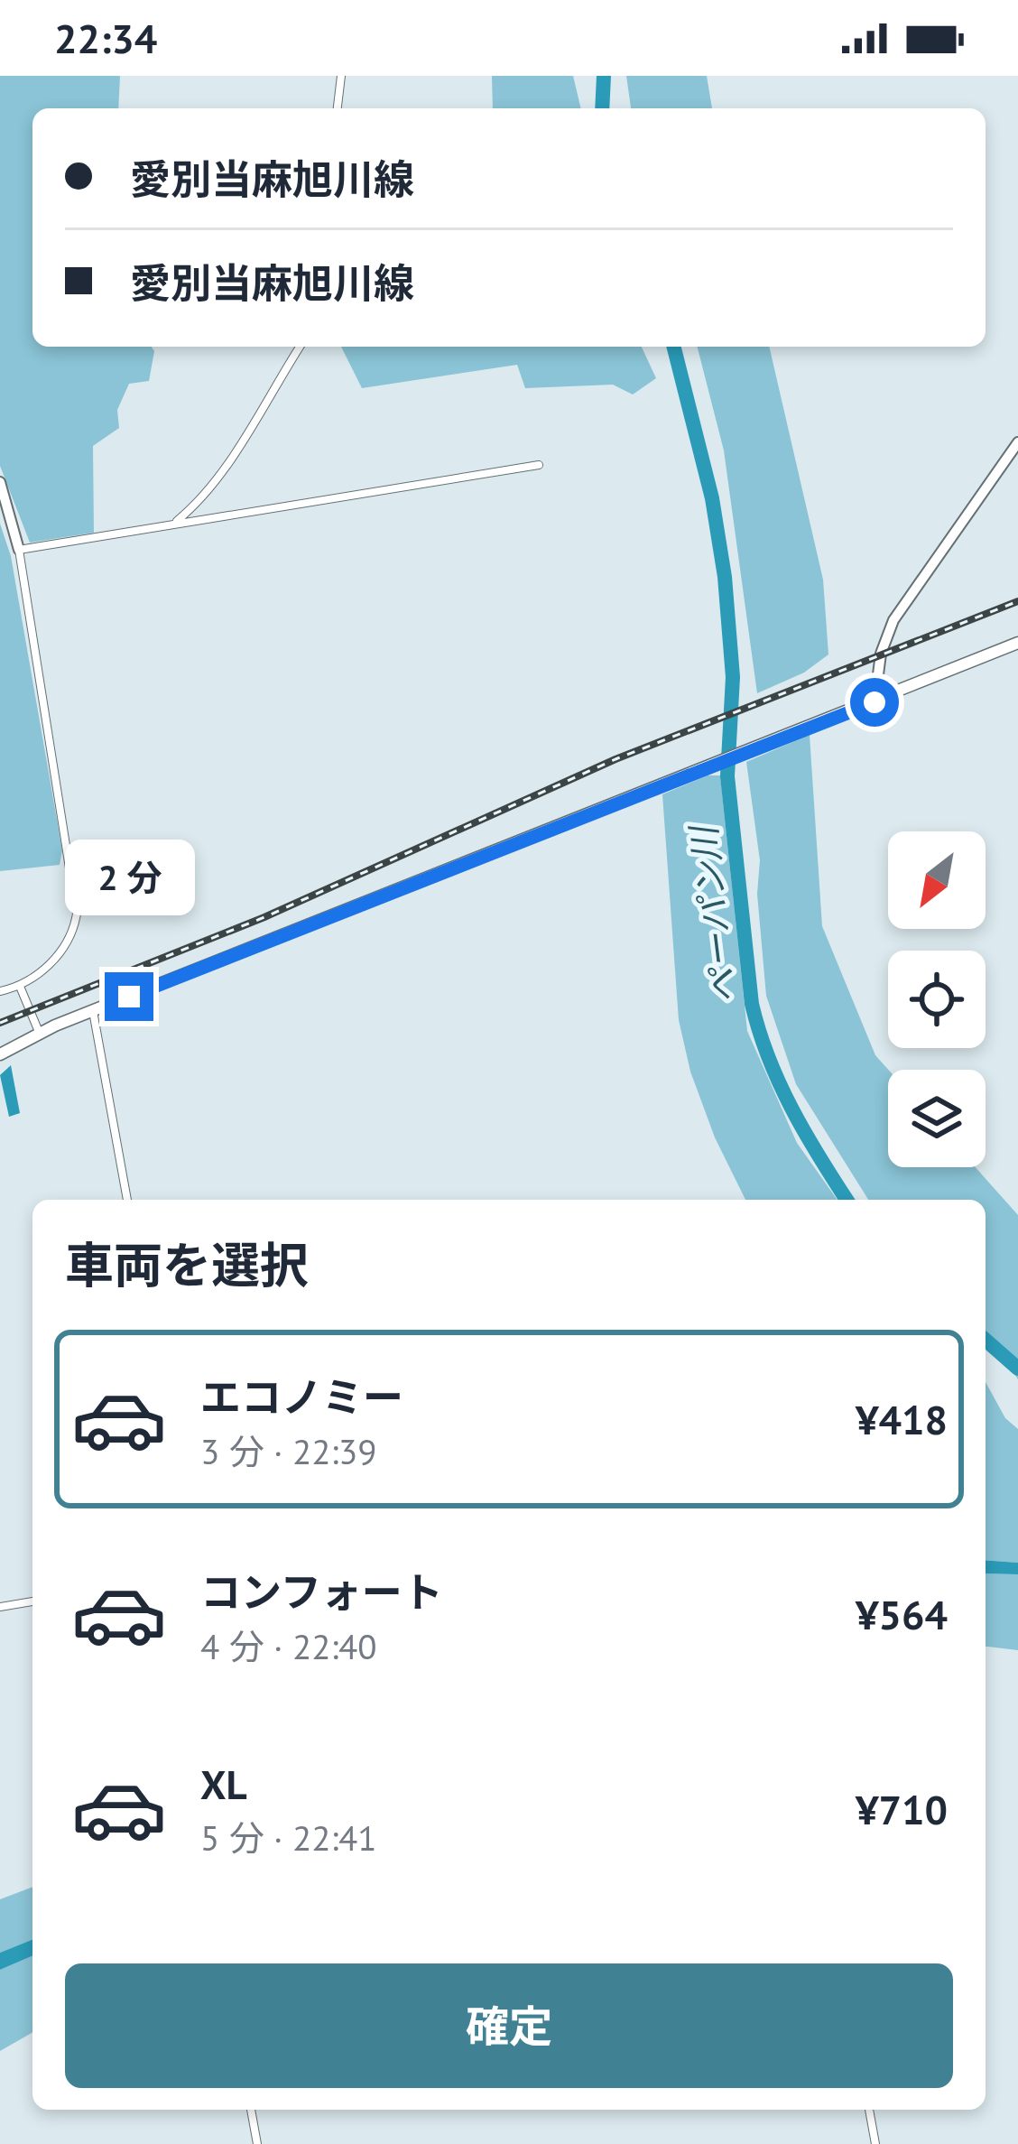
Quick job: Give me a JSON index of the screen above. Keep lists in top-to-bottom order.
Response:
{
  "water": ["ペーパン川"],
  "north": "bottom left",
  "page": {
    "status": "22:34",
    "banner": ["愛別当麻旭川線", "愛別当麻旭川線"],
    "bubble": "2 分",
    "heading": "車両を選択",
    "list": [
      {
        "name": "エコノミー",
        "note": "3 分 · 22:39",
        "value": "¥418"
      },
      {
        "name": "コンフォート",
        "note": "4 分 · 22:40",
        "value": "¥564"
      },
      {
        "name": "XL",
        "note": "5 分 · 22:41",
        "value": "¥710"
      }
    ],
    "buttons": "確定"
  }
}
